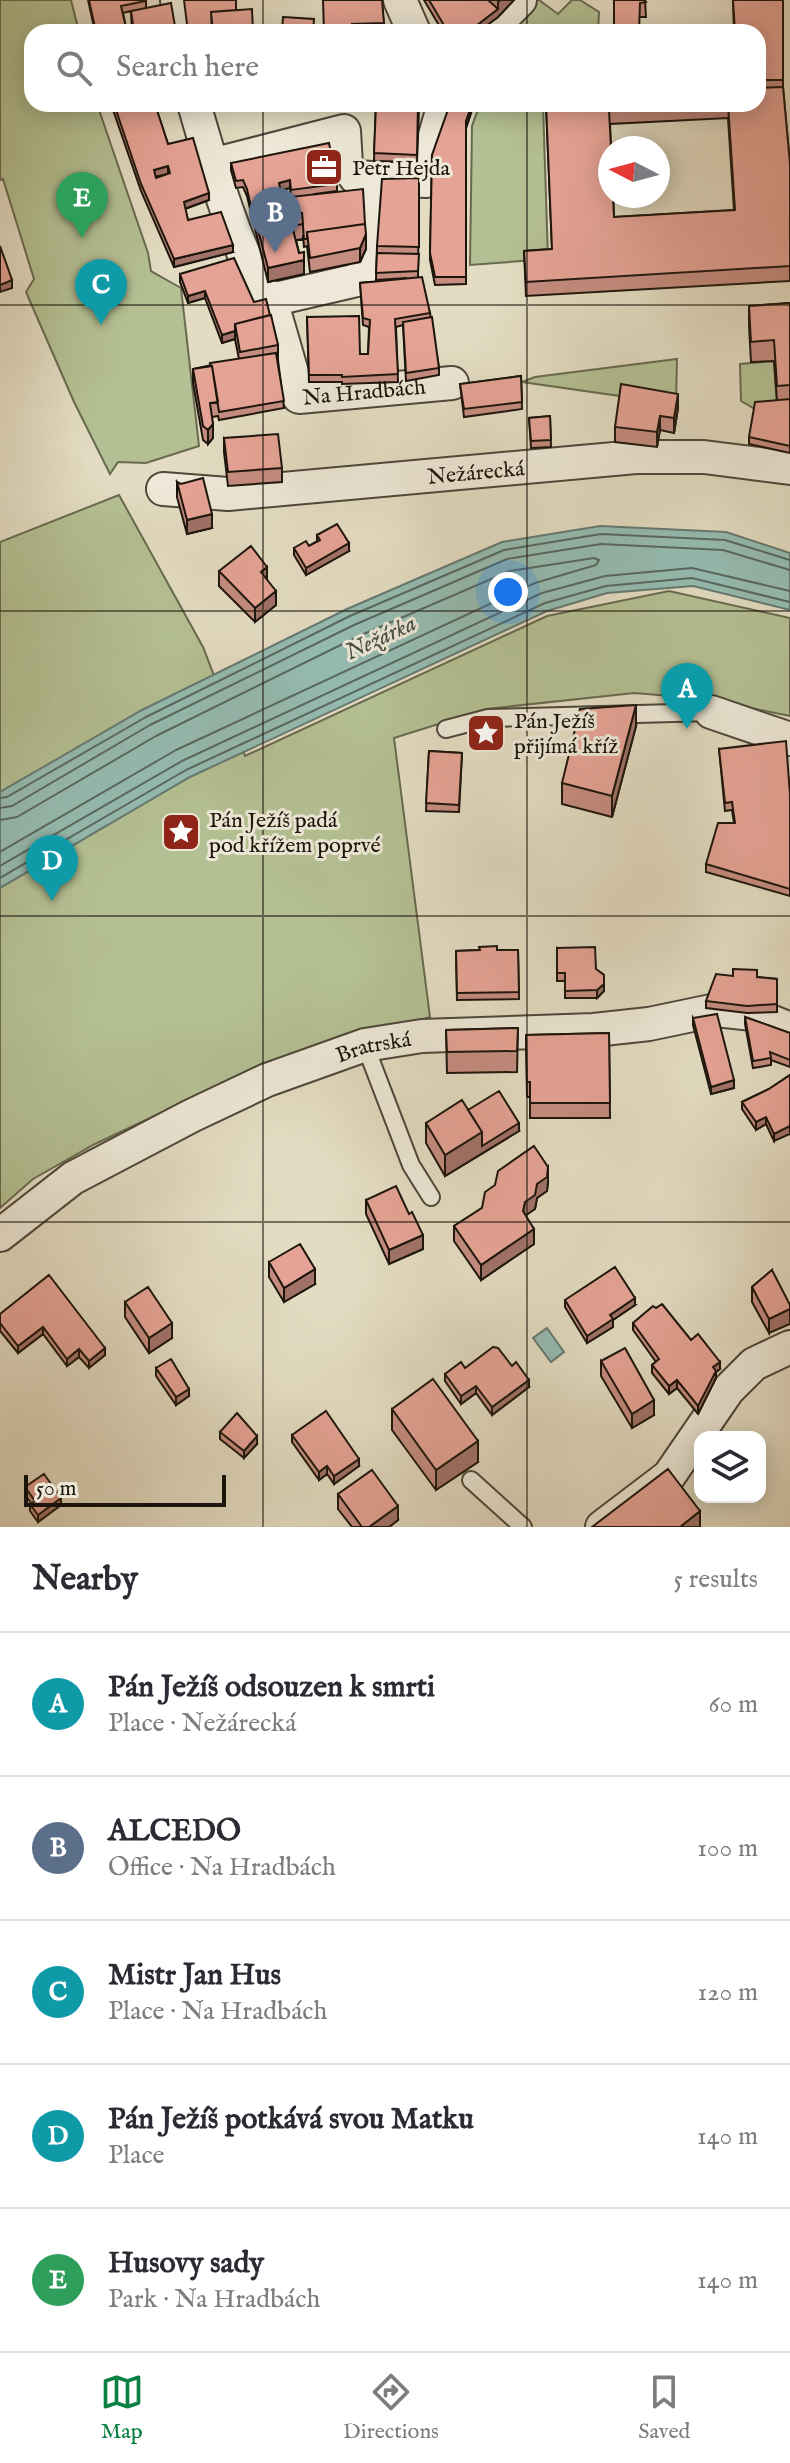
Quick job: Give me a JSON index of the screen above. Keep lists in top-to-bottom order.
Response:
{
  "streets": {
    "street": ["Na Hradbách", "Nežárecká", "Bratrská"]
  },
  "water": ["Nežárka"],
  "places": {
    "office": ["Petr Hejda"],
    "place": ["Pán Ježíš přijímá kříž", "Pán Ježíš padá pod křížem poprvé"]
  },
  "scale_bar": "50 m",
  "north": "left",
  "page": {
    "search": "Search here",
    "pins": [
      "E",
      "B",
      "C",
      "A",
      "D"
    ],
    "scale": "50 m",
    "heading": ["Nearby", "5 results"],
    "list": [
      {
        "mark": "A",
        "name": "Pán Ježíš odsouzen k smrti",
        "note": "Place · Nežárecká",
        "value": "60 m"
      },
      {
        "mark": "B",
        "name": "ALCEDO",
        "note": "Office · Na Hradbách",
        "value": "100 m"
      },
      {
        "mark": "C",
        "name": "Mistr Jan Hus",
        "note": "Place · Na Hradbách",
        "value": "120 m"
      },
      {
        "mark": "D",
        "name": "Pán Ježíš potkává svou Matku",
        "note": "Place",
        "value": "140 m"
      },
      {
        "mark": "E",
        "name": "Husovy sady",
        "note": "Park · Na Hradbách",
        "value": "140 m"
      }
    ],
    "nav": ["Map", "Directions", "Saved"]
  }
}
